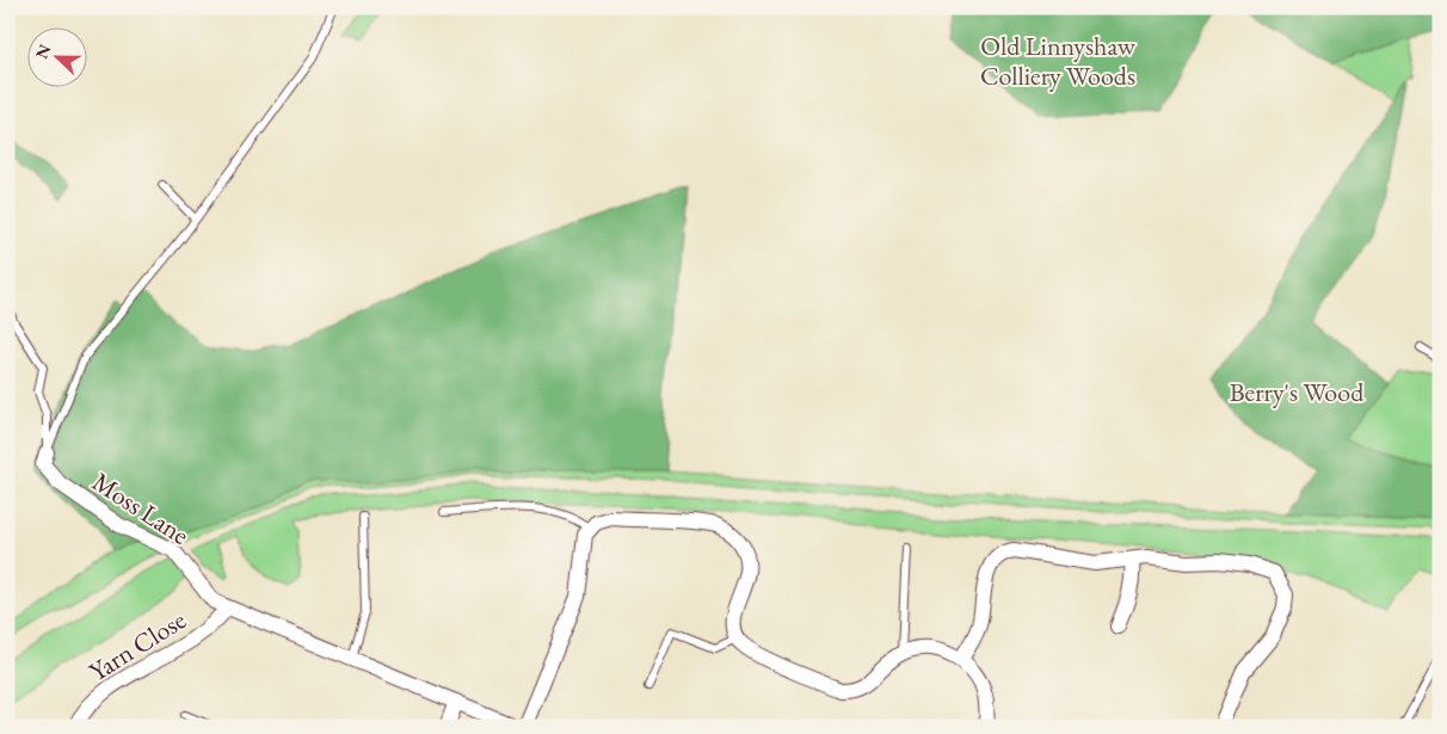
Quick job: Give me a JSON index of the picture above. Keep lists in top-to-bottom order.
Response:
{
  "streets": {
    "street": ["Moss Lane", "Yarn Close"]
  },
  "crossings": [
    ["Moss Lane", "Yarn Close"]
  ],
  "parks": ["Old Linnyshaw Colliery Woods", "Berry's Wood"],
  "north": "left"
}
